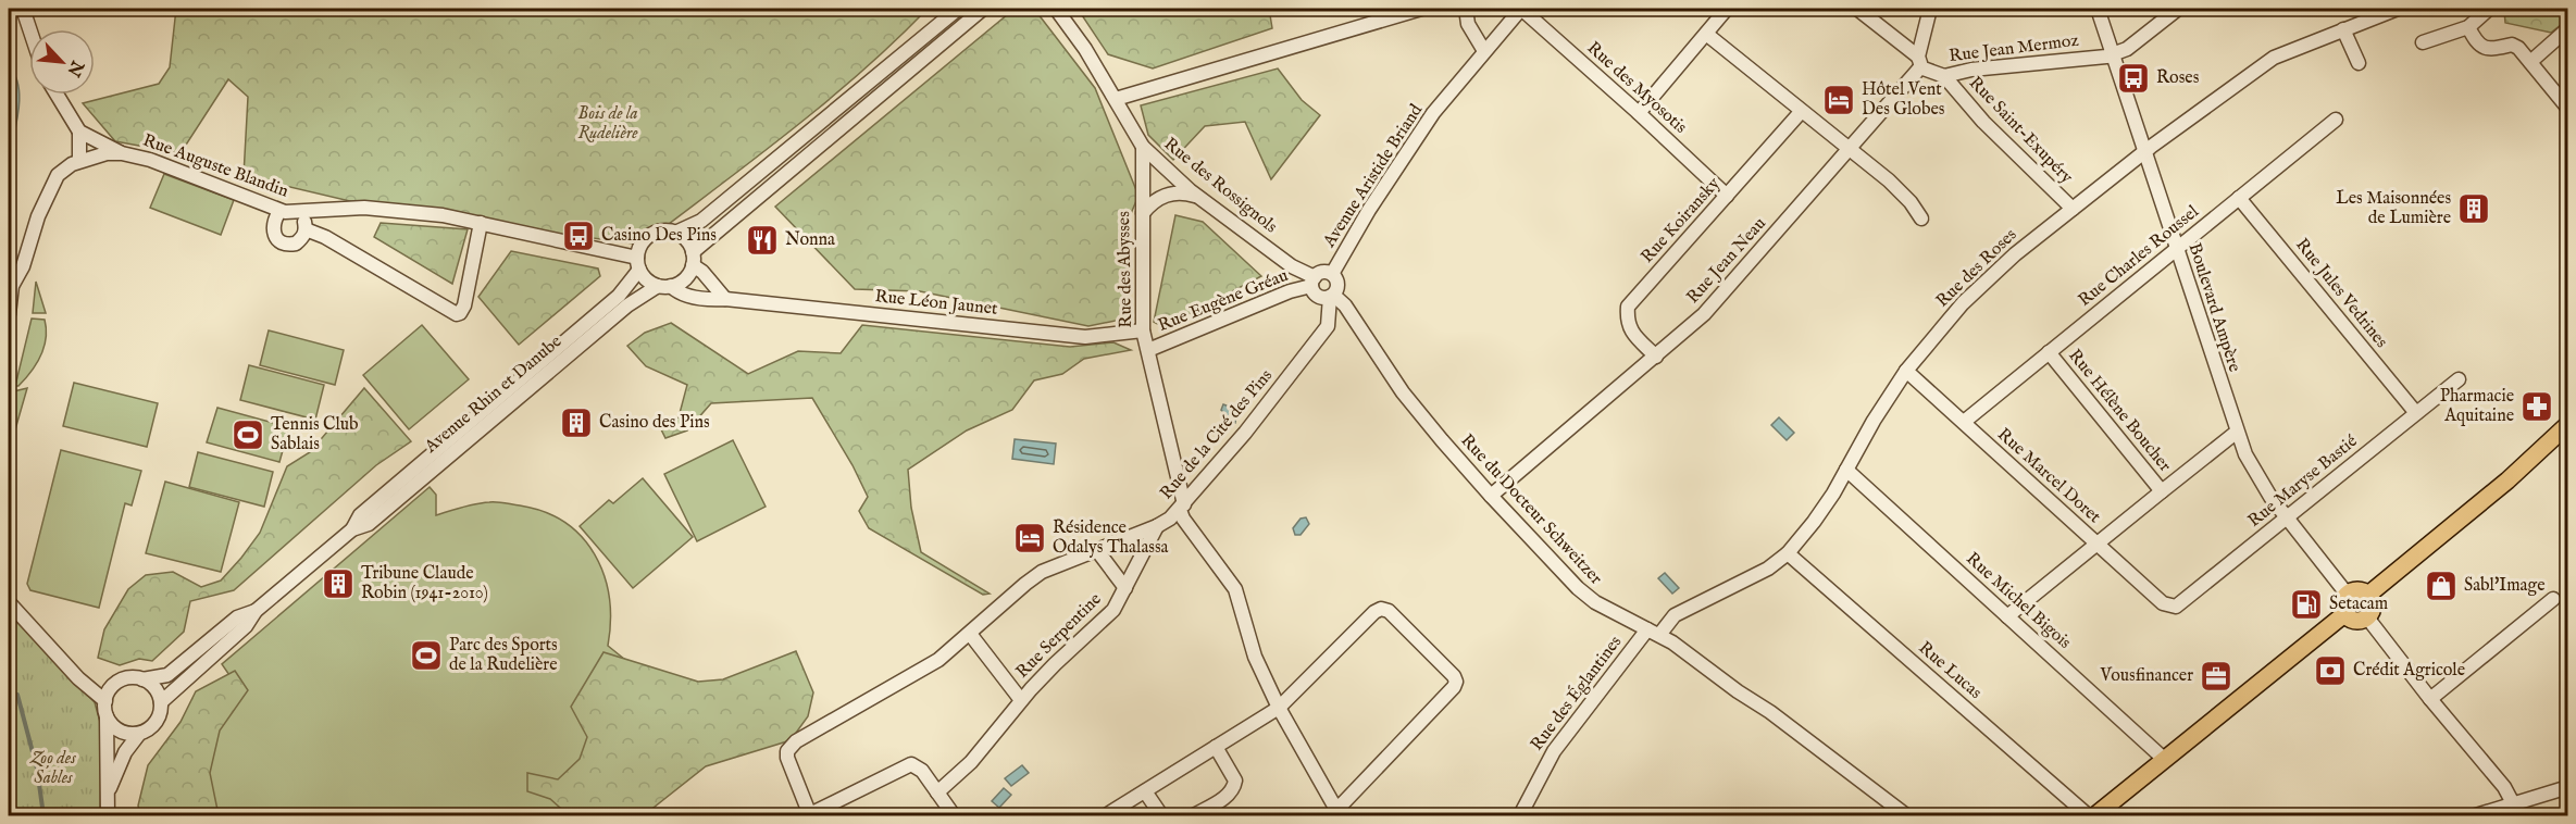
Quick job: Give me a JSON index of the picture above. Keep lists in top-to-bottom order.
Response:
{
  "streets": {
    "street": [
      "Rue Jean Mermoz",
      "Rue des Myosotis",
      "Rue Saint-Exupéry",
      "Rue Auguste Blandin",
      "Avenue Aristide Briand",
      "Rue des Rossignols",
      "Rue Koiransky",
      "Rue Charles Roussel",
      "Rue Jean Neau",
      "Rue des Roses",
      "Rue des Abysses",
      "Rue Jules Vedrines",
      "Rue Eugène Gréau",
      "Rue Léon Jaunet",
      "Boulevard Ampère",
      "Avenue Rhin et Danube",
      "Rue Hélène Boucher",
      "Rue de la Cité des Pins",
      "Rue Marcel Doret",
      "Rue Maryse Bastié",
      "Rue du Docteur Schweitzer",
      "Rue Michel Bigois",
      "Rue Serpentine",
      "Rue Lucas",
      "Rue des Églantines"
    ]
  },
  "crossings": [
    ["Rue Jean Mermoz", "Rue Saint-Exupéry"],
    ["Rue Jean Mermoz", "Rue Jean Neau"],
    ["Rue Jean Mermoz", "Boulevard Ampère"],
    ["Rue des Myosotis", "Avenue Aristide Briand"],
    ["Rue des Myosotis", "Rue Koiransky"],
    ["Rue Saint-Exupéry", "Rue des Roses"],
    ["Rue Auguste Blandin", "Rue Léon Jaunet"],
    ["Rue Auguste Blandin", "Avenue Rhin et Danube"],
    ["Avenue Aristide Briand", "Rue des Rossignols"],
    ["Avenue Aristide Briand", "Rue Eugène Gréau"],
    ["Avenue Aristide Briand", "Rue de la Cité des Pins"],
    ["Avenue Aristide Briand", "Rue du Docteur Schweitzer"],
    ["Rue des Rossignols", "Rue des Abysses"],
    ["Rue des Rossignols", "Rue Eugène Gréau"],
    ["Rue des Rossignols", "Rue de la Cité des Pins"],
    ["Rue des Rossignols", "Rue du Docteur Schweitzer"],
    ["Rue Koiransky", "Rue Jean Neau"],
    ["Rue Charles Roussel", "Rue Jules Vedrines"],
    ["Rue Charles Roussel", "Boulevard Ampère"],
    ["Rue Charles Roussel", "Rue Hélène Boucher"],
    ["Rue Charles Roussel", "Rue Marcel Doret"],
    ["Rue Jean Neau", "Rue du Docteur Schweitzer"],
    ["Rue des Roses", "Boulevard Ampère"],
    ["Rue des Roses", "Rue Marcel Doret"],
    ["Rue des Roses", "Rue du Docteur Schweitzer"],
    ["Rue des Roses", "Rue Michel Bigois"],
    ["Rue des Roses", "Rue Lucas"],
    ["Rue des Roses", "Rue des Églantines"],
    ["Rue des Abysses", "Rue Eugène Gréau"],
    ["Rue des Abysses", "Rue Léon Jaunet"],
    ["Rue des Abysses", "Rue de la Cité des Pins"],
    ["Rue Jules Vedrines", "Rue Maryse Bastié"],
    ["Rue Eugène Gréau", "Rue de la Cité des Pins"],
    ["Rue Eugène Gréau", "Rue du Docteur Schweitzer"],
    ["Rue Léon Jaunet", "Avenue Rhin et Danube"],
    ["Boulevard Ampère", "Rue Maryse Bastié"],
    ["Rue de la Cité des Pins", "Rue du Docteur Schweitzer"],
    ["Rue de la Cité des Pins", "Rue Serpentine"],
    ["Rue Marcel Doret", "Rue Maryse Bastié"],
    ["Rue du Docteur Schweitzer", "Rue des Églantines"]
  ],
  "parks": ["Bois de la Rudelière", "Zoo des Sables"],
  "places": {
    "bus stop": ["Roses", "Casino Des Pins"],
    "hotel": ["Hôtel Vent Des Globes", "Résidence Odalys Thalassa"],
    "building": ["Les Maisonnées de Lumière", "Casino des Pins", "Tribune Claude Robin (1941-2010)"],
    "restaurant": ["Nonna"],
    "pharmacy": ["Pharmacie Aquitaine"],
    "sports": ["Tennis Club Sablais", "Parc des Sports de la Rudelière"],
    "shop": ["Sabl'Image"],
    "fuel station": ["Setacam"],
    "bank": ["Crédit Agricole"],
    "office": ["Vousfinancer"]
  },
  "north": "bottom right"
}
